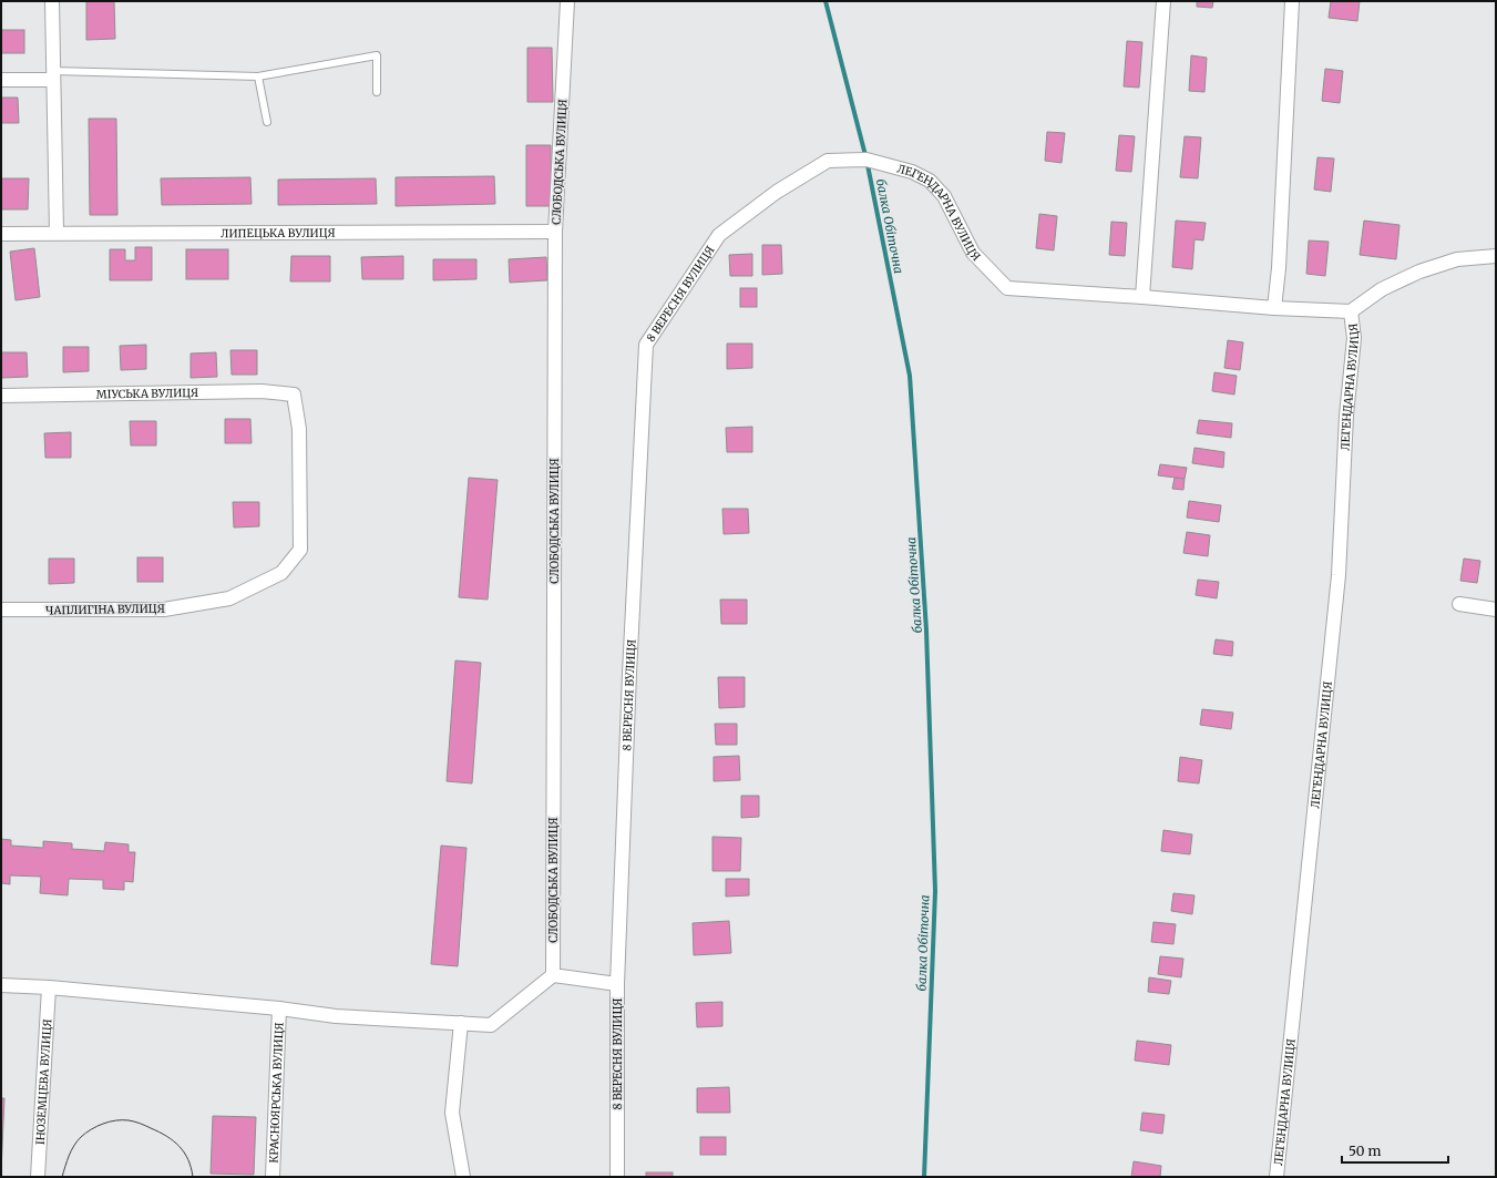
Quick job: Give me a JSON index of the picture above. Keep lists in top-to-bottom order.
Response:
{
  "streets": {
    "street": [
      "СЛОБОДСЬКА ВУЛИЦЯ",
      "ЛЕГЕНДАРНА ВУЛИЦЯ",
      "ЛИПЕЦЬКА ВУЛИЦЯ",
      "8 ВЕРЕСНЯ ВУЛИЦЯ",
      "МІУСЬКА ВУЛИЦЯ",
      "ЧАПЛИГІНА ВУЛИЦЯ",
      "ІНОЗЕМЦЕВА ВУЛИЦЯ",
      "КРАСНОЯРСЬКА ВУЛИЦЯ"
    ]
  },
  "crossings": [
    ["СЛОБОДСЬКА ВУЛИЦЯ", "ЛИПЕЦЬКА ВУЛИЦЯ"],
    ["ЛЕГЕНДАРНА ВУЛИЦЯ", "8 ВЕРЕСНЯ ВУЛИЦЯ"],
    ["МІУСЬКА ВУЛИЦЯ", "ЧАПЛИГІНА ВУЛИЦЯ"]
  ],
  "water": ["балка Обіточна"],
  "scale_bar": "50 m"
}
